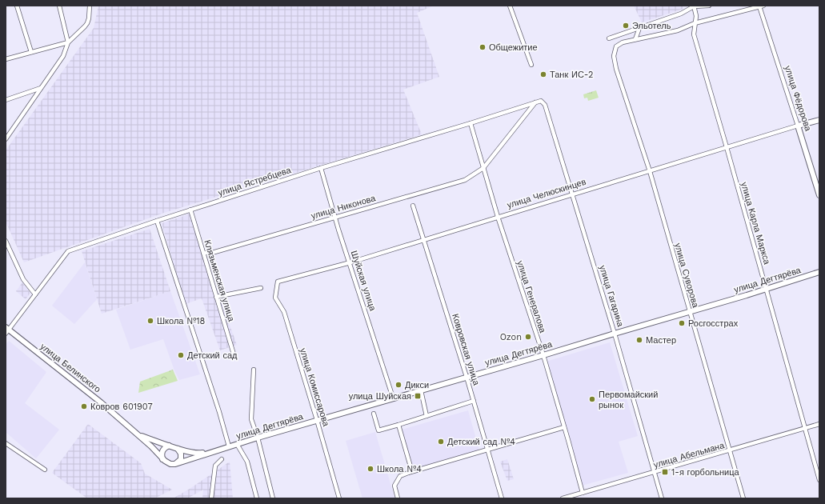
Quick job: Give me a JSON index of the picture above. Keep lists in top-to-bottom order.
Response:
{
  "streets": {
    "main road": [
      "улица Фёдорова",
      "улица Челюскинцев",
      "улица Дегтярёва",
      "улица Белинского"
    ],
    "street": [
      "улица Ястребцева",
      "улица Никонова",
      "улица Карла Маркса",
      "улица Суворова",
      "Клязьменская улица",
      "Шуйская улица",
      "улица Гагарина",
      "улица Генералова",
      "Ковровская улица",
      "улица Комиссарова",
      "улица Абельмана"
    ]
  },
  "crossings": [
    ["улица Фёдорова", "улица Челюскинцев"],
    ["улица Ястребцева", "улица Никонова"],
    ["улица Ястребцева", "Клязьменская улица"],
    ["улица Ястребцева", "Шуйская улица"],
    ["улица Ястребцева", "улица Гагарина"],
    ["улица Ястребцева", "улица Генералова"],
    ["улица Ястребцева", "улица Белинского"],
    ["улица Челюскинцев", "улица Карла Маркса"],
    ["улица Челюскинцев", "улица Суворова"],
    ["улица Челюскинцев", "Шуйская улица"],
    ["улица Челюскинцев", "улица Гагарина"],
    ["улица Челюскинцев", "улица Генералова"],
    ["улица Челюскинцев", "Ковровская улица"],
    ["улица Челюскинцев", "улица Комиссарова"],
    ["улица Никонова", "Клязьменская улица"],
    ["улица Никонова", "Шуйская улица"],
    ["улица Никонова", "улица Генералова"],
    ["улица Карла Маркса", "улица Дегтярёва"],
    ["улица Карла Маркса", "улица Абельмана"],
    ["улица Суворова", "улица Дегтярёва"],
    ["улица Суворова", "улица Абельмана"],
    ["улица Дегтярёва", "Шуйская улица"],
    ["улица Дегтярёва", "улица Гагарина"],
    ["улица Дегтярёва", "улица Генералова"],
    ["улица Дегтярёва", "Ковровская улица"],
    ["улица Дегтярёва", "улица Белинского"],
    ["улица Дегтярёва", "улица Комиссарова"],
    ["улица Гагарина", "улица Абельмана"],
    ["улица Генералова", "улица Абельмана"]
  ],
  "places": {
    "other": [
      "Эльотель",
      "Общежитие",
      "Танк ИС-2",
      "Школа №18",
      "Росгосстрах",
      "Ozon",
      "Мастер",
      "Детский сад",
      "Дикси",
      "Первомайский рынок",
      "Ковров 601907",
      "Детский сад №4",
      "Школа №4"
    ],
    "transit": ["улица Шуйская", "1-я горбольница"]
  }
}
